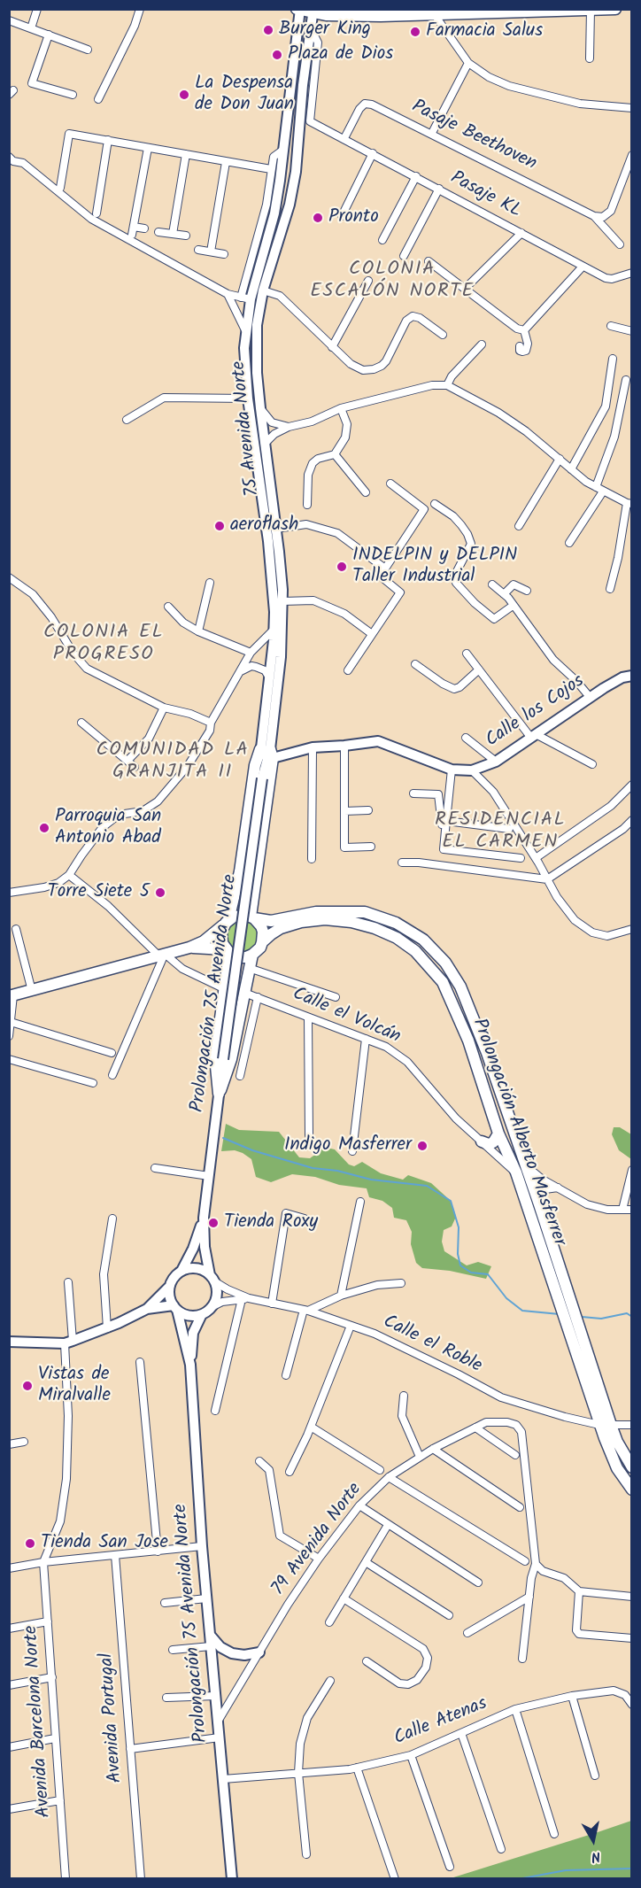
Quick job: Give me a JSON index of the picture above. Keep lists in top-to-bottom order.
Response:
{
  "streets": {
    "main road": [
      "75 Avenida Norte",
      "Calle los Cojos",
      "Prolongación 75 Avenida Norte",
      "Prolongación Alberto Masferrer"
    ],
    "street": [
      "Pasaje Beethoven",
      "Pasaje KL",
      "Calle el Volcán",
      "Calle el Roble",
      "79 Avenida Norte",
      "Avenida Portugal",
      "Avenida Barcelona Norte",
      "Calle Atenas"
    ]
  },
  "crossings": [
    ["Pasaje Beethoven", "Pasaje KL"],
    ["Pasaje KL", "75 Avenida Norte"],
    ["75 Avenida Norte", "Calle los Cojos"],
    ["75 Avenida Norte", "Prolongación 75 Avenida Norte"],
    ["Prolongación 75 Avenida Norte", "Calle el Roble"],
    ["Prolongación 75 Avenida Norte", "79 Avenida Norte"],
    ["Prolongación 75 Avenida Norte", "Calle Atenas"],
    ["Calle el Volcán", "Prolongación Alberto Masferrer"],
    ["Prolongación Alberto Masferrer", "Calle el Roble"]
  ],
  "districts": [
    "COLONIA ESCALÓN NORTE",
    "COLONIA EL PROGRESO",
    "COMUNIDAD LA GRANJITA II",
    "RESIDENCIAL EL CARMEN"
  ],
  "places": [
    "Burger King",
    "Farmacia Salus",
    "Plaza de Dios",
    "La Despensa de Don Juan",
    "Pronto",
    "aeroflash",
    "INDELPIN y DELPIN Taller Industrial",
    "Parroquia San Antonio Abad",
    "Torre Siete 5",
    "Indigo Masferrer",
    "Tienda Roxy",
    "Vistas de Miralvalle",
    "Tienda San Jose"
  ],
  "north": "bottom"
}
